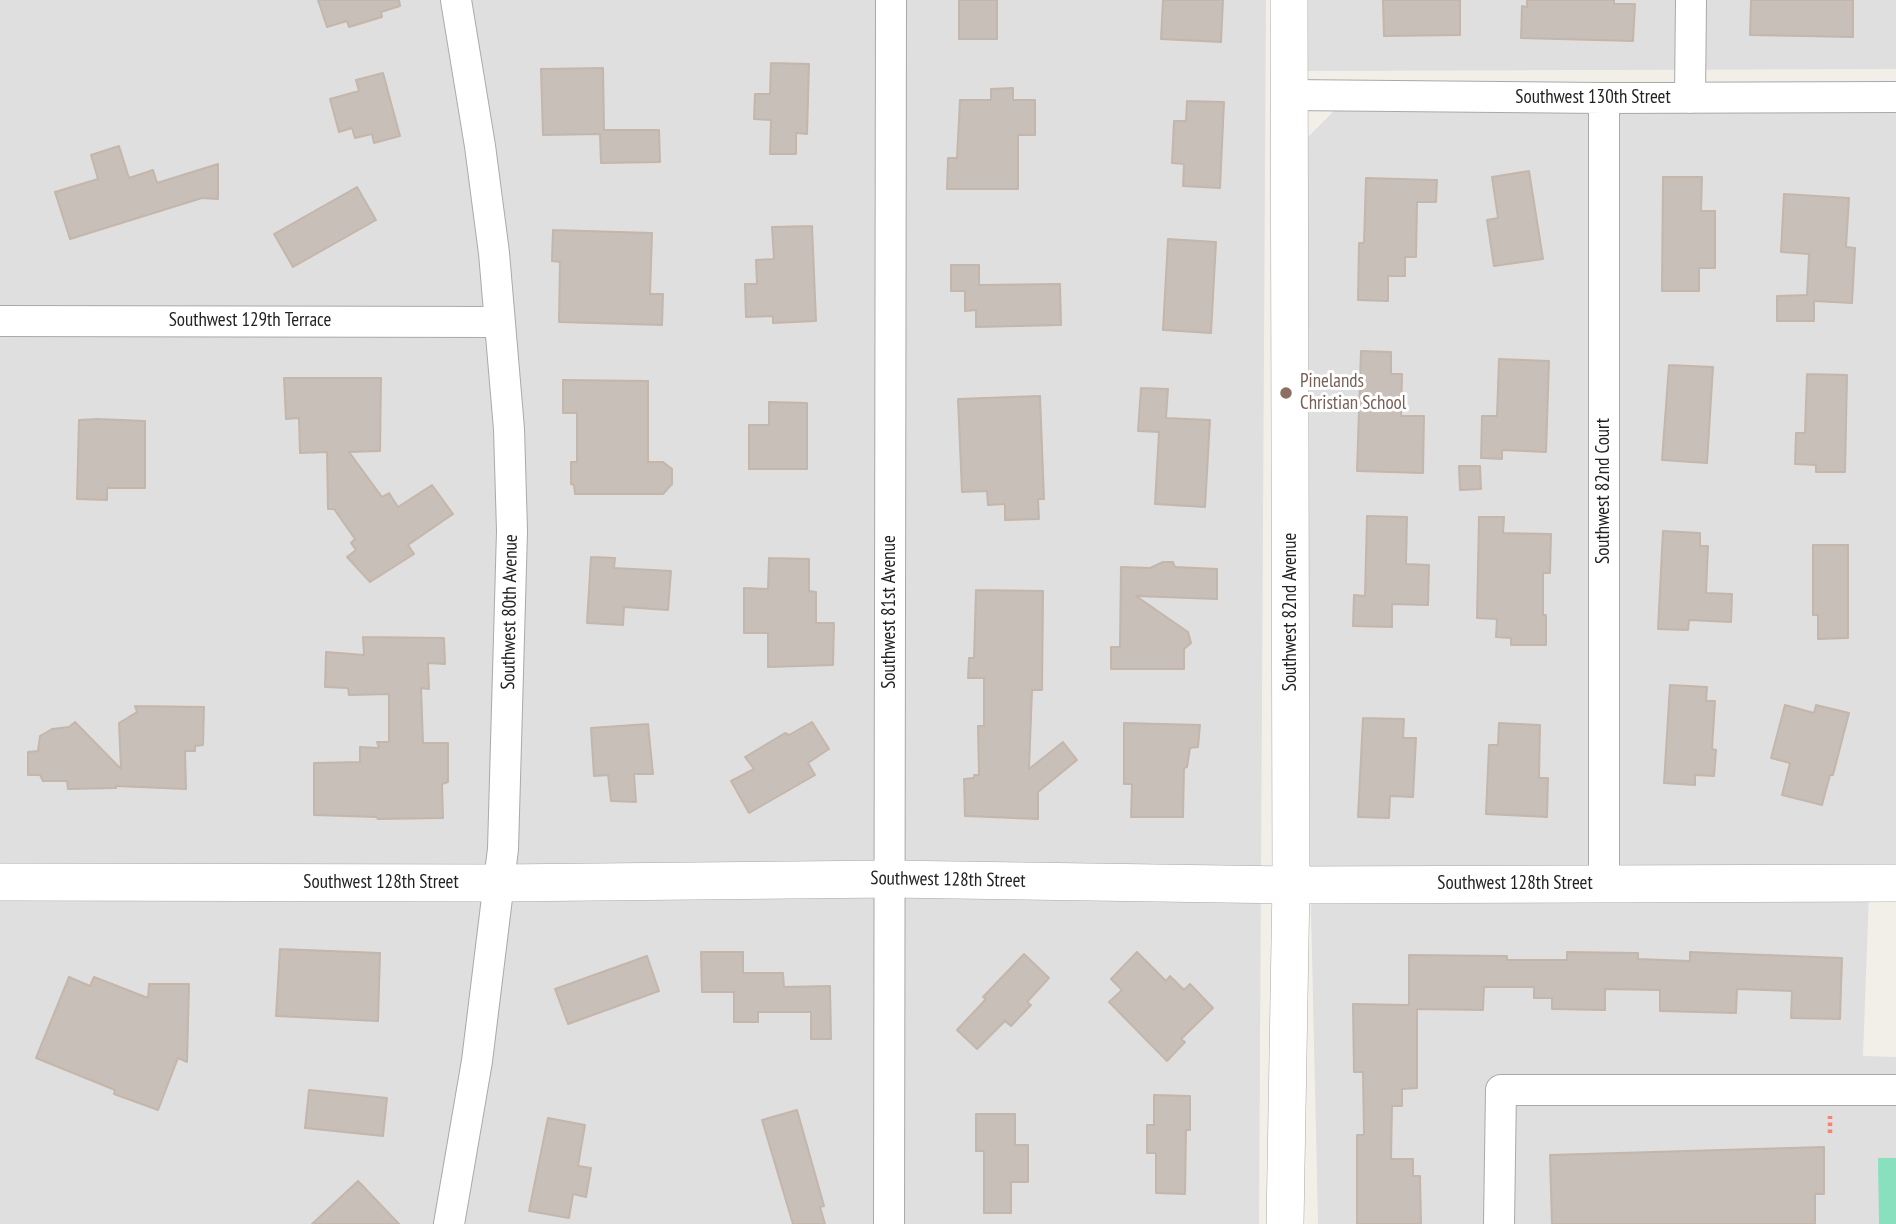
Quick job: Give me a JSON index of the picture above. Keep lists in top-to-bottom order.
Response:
{
  "streets": {
    "street": [
      "Southwest 130th Street",
      "Southwest 129th Terrace",
      "Southwest 82nd Court",
      "Southwest 80th Avenue",
      "Southwest 81st Avenue",
      "Southwest 82nd Avenue",
      "Southwest 128th Street"
    ]
  },
  "crossings": [
    ["Southwest 130th Street", "Southwest 82nd Court"],
    ["Southwest 130th Street", "Southwest 82nd Avenue"],
    ["Southwest 129th Terrace", "Southwest 80th Avenue"],
    ["Southwest 82nd Court", "Southwest 128th Street"],
    ["Southwest 80th Avenue", "Southwest 128th Street"],
    ["Southwest 81st Avenue", "Southwest 128th Street"],
    ["Southwest 82nd Avenue", "Southwest 128th Street"]
  ],
  "places": ["Pinelands Christian School"]
}
